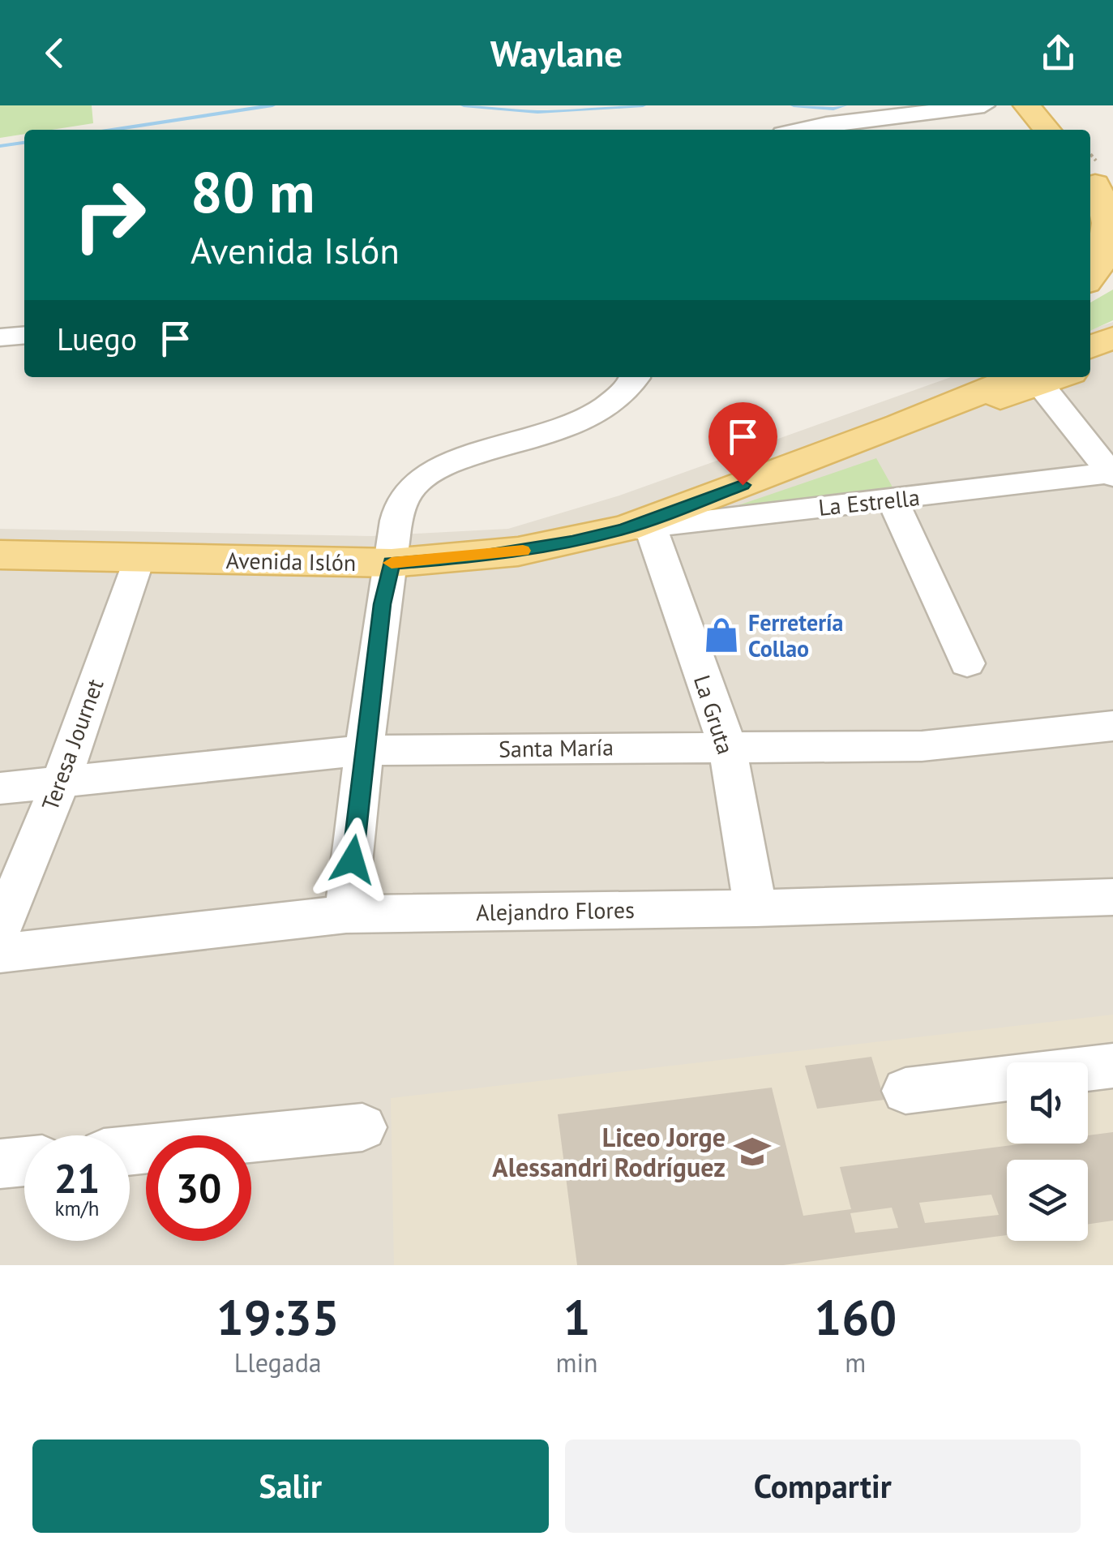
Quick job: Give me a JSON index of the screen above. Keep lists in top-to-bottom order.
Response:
{
  "streets": {
    "main road": ["Avenida Islón"],
    "street": [
      "La Estrella",
      "La Gruta",
      "Teresa Journet",
      "Santa María",
      "Alejandro Flores"
    ]
  },
  "crossings": [
    ["La Estrella", "Avenida Islón"],
    ["La Estrella", "La Gruta"],
    ["Avenida Islón", "La Gruta"],
    ["Avenida Islón", "Teresa Journet"],
    ["La Gruta", "Santa María"],
    ["La Gruta", "Alejandro Flores"],
    ["Teresa Journet", "Santa María"]
  ],
  "places": {
    "shop": ["Ferretería Collao"],
    "school or university": ["Liceo Jorge Alessandri Rodríguez"]
  },
  "page": {
    "header": "Waylane",
    "turn": ["80 m", "Avenida Islón"],
    "then": "Luego",
    "speed": "21 km/h",
    "limit": "30",
    "eta": [
      "19:35",
      "Llegada",
      "1",
      "min",
      "160",
      "m"
    ],
    "buttons": ["Salir", "Compartir"]
  }
}
